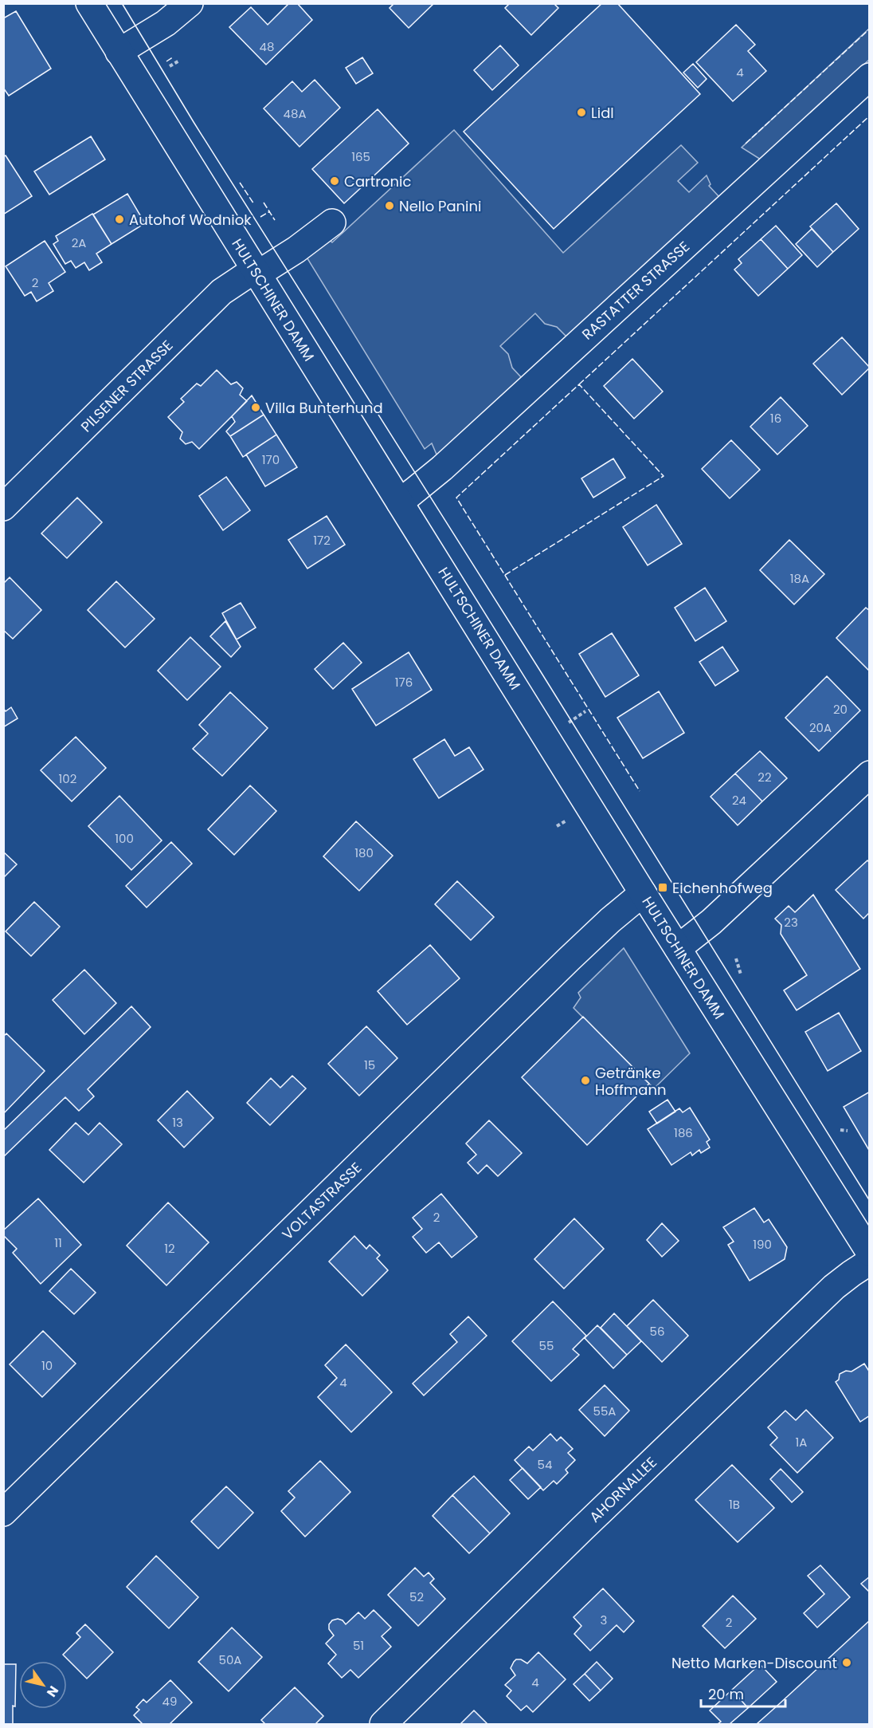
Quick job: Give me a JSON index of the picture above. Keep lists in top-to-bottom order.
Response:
{
  "streets": {
    "street": [
      "RASTATTER STRASSE",
      "HULTSCHINER DAMM",
      "PILSENER STRASSE",
      "VOLTASTRASSE",
      "AHORNALLEE"
    ]
  },
  "crossings": [
    ["RASTATTER STRASSE", "HULTSCHINER DAMM"],
    ["HULTSCHINER DAMM", "PILSENER STRASSE"],
    ["HULTSCHINER DAMM", "VOLTASTRASSE"]
  ],
  "places": {
    "other": [
      "Lidl",
      "Cartronic",
      "Nello Panini",
      "Autohof Wodniok",
      "Villa Bunterhund",
      "Getränke Hoffmann",
      "Netto Marken-Discount"
    ],
    "transit": ["Eichenhofweg"]
  },
  "house_numbers": [
    "48",
    "4",
    "48A",
    "165",
    "2A",
    "2",
    "16",
    "170",
    "172",
    "18A",
    "176",
    "20",
    "20A",
    "22",
    "102",
    "24",
    "100",
    "180",
    "23",
    "15",
    "13",
    "186",
    "2",
    "11",
    "190",
    "12",
    "56",
    "55",
    "10",
    "4",
    "55A",
    "1A",
    "54",
    "1B",
    "52",
    "3",
    "2",
    "51",
    "50A",
    "4",
    "49"
  ],
  "scale_bar": "20 m",
  "north": "bottom right"
}
